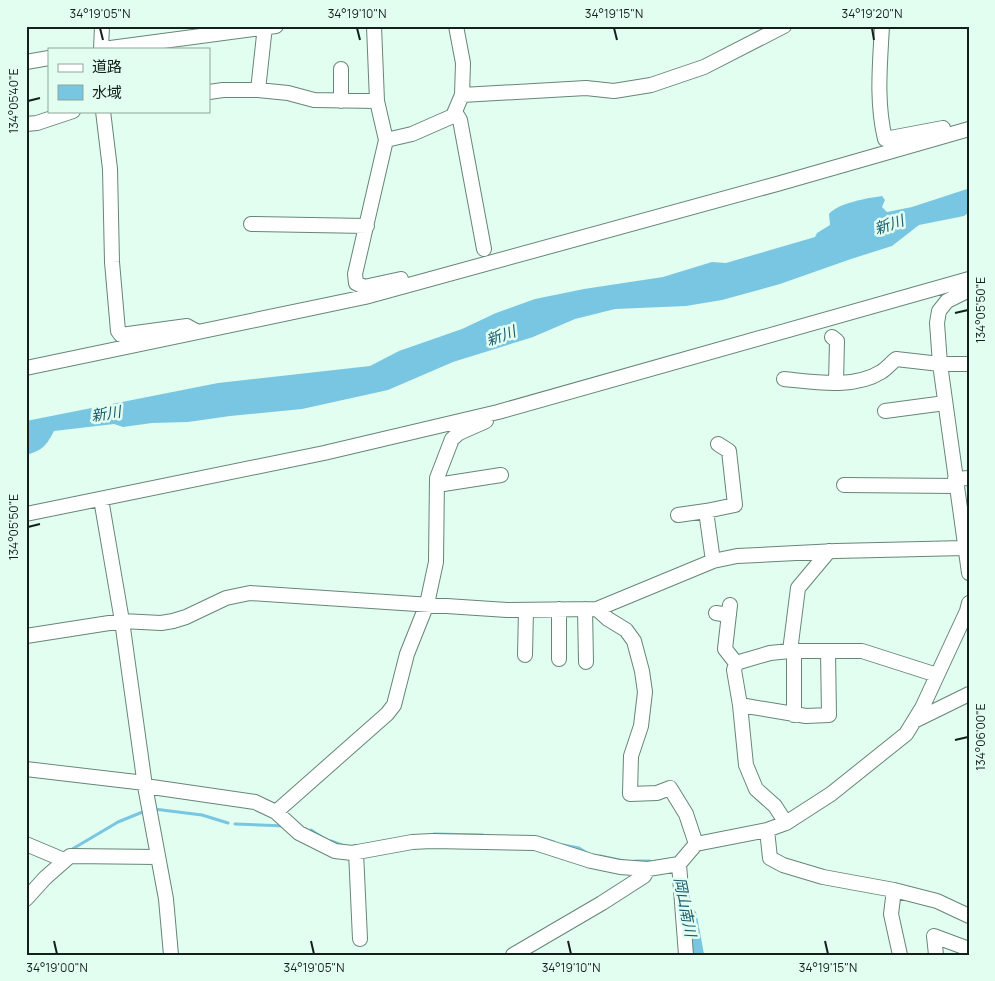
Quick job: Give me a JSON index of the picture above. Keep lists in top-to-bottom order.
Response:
{
  "water": ["新川", "岡山南川"],
  "legend": ["道路", "水域"],
  "coordinates": [
    "34°19'05\"N",
    "34°19'10\"N",
    "34°19'15\"N",
    "34°19'20\"N",
    "134°05'40\"E",
    "134°05'50\"E",
    "134°06'00\"E",
    "34°19'00\"N"
  ]
}
